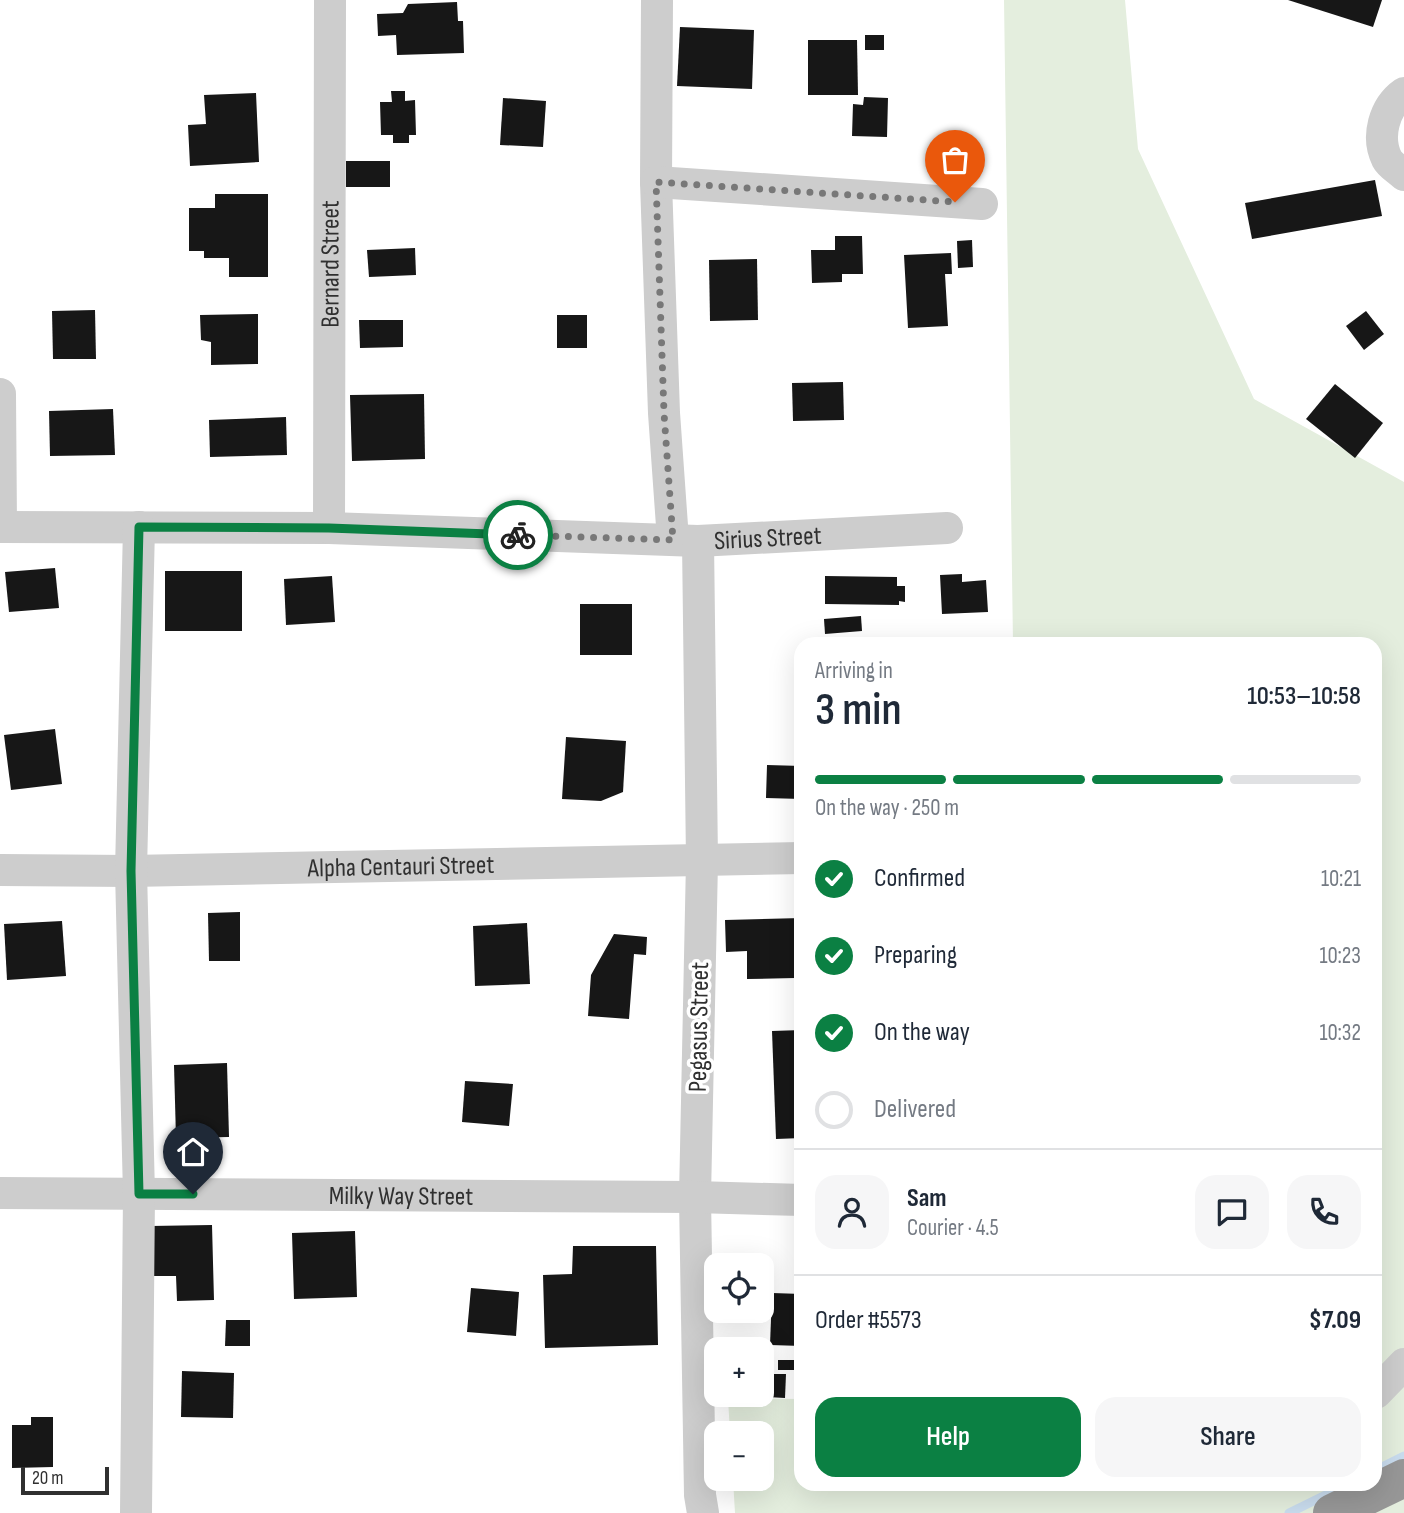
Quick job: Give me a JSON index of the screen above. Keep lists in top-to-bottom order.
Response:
{
  "streets": {
    "street": [
      "Bernard Street",
      "Sirius Street",
      "Alpha Centauri Street",
      "Pegasus Street",
      "Milky Way Street"
    ]
  },
  "crossings": [
    ["Bernard Street", "Sirius Street"],
    ["Sirius Street", "Pegasus Street"],
    ["Alpha Centauri Street", "Pegasus Street"],
    ["Pegasus Street", "Milky Way Street"]
  ],
  "scale_bar": "20 m",
  "page": {
    "heading": ["3 min", "Arriving in", "10:53–10:58"],
    "panel": [
      "Sam",
      "Courier · 4.5",
      "Order #5573",
      "$7.09"
    ],
    "bar": "On the way · 250 m",
    "list": [
      ["Confirmed", "10:21"],
      ["Preparing", "10:23"],
      ["On the way", "10:32"],
      "Delivered"
    ],
    "map_buttons": ["+", "−"],
    "buttons": ["Help", "Share"],
    "scale": "20 m"
  }
}
